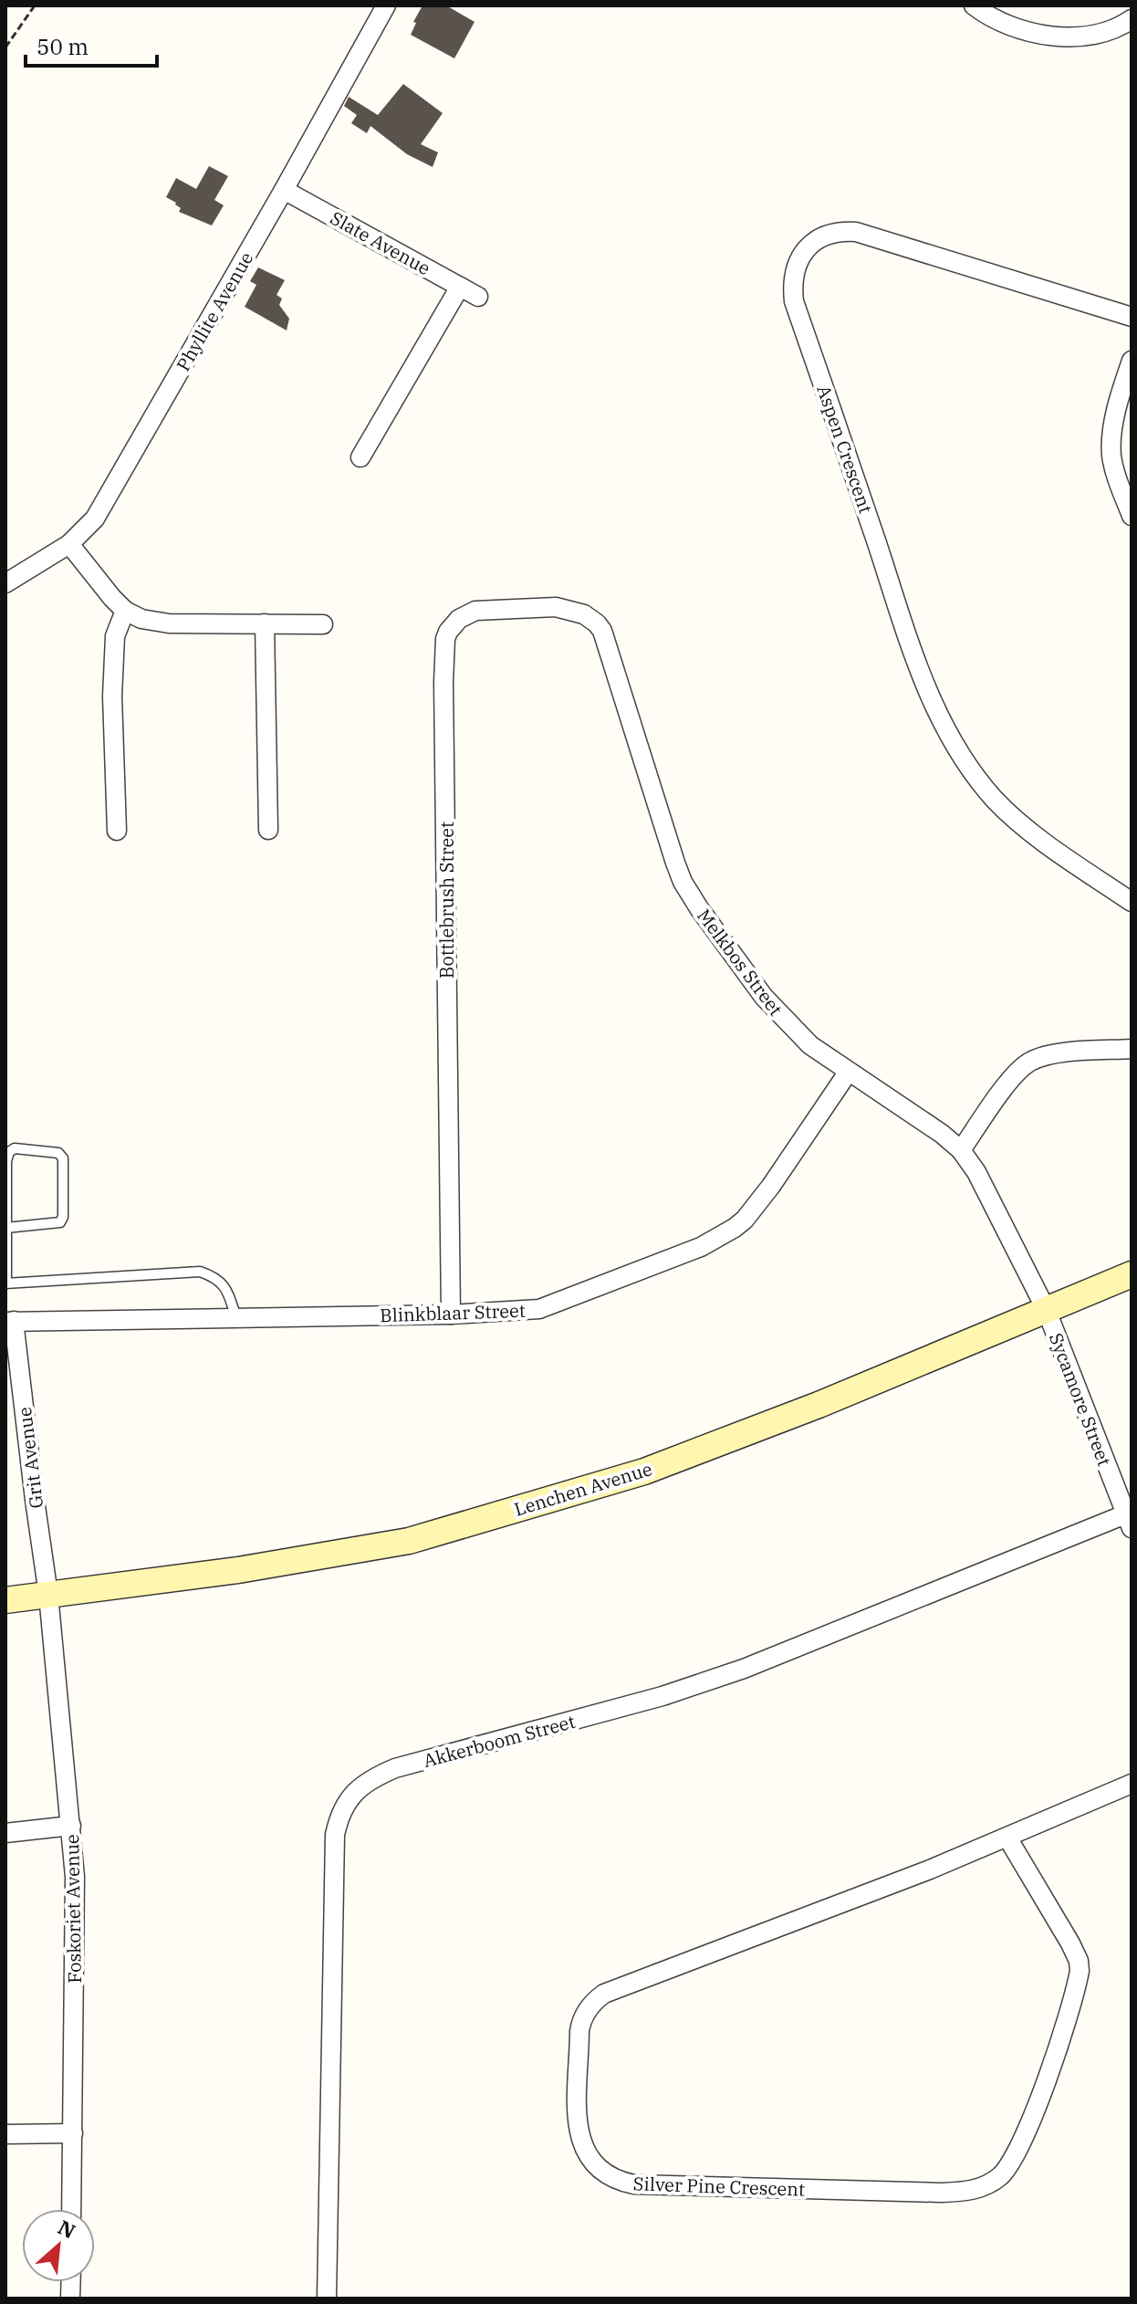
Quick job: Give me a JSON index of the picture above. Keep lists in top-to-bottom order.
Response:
{
  "streets": {
    "main road": ["Lenchen Avenue"],
    "street": [
      "Slate Avenue",
      "Phyllite Avenue",
      "Aspen Crescent",
      "Bottlebrush Street",
      "Melkbos Street",
      "Blinkblaar Street",
      "Sycamore Street",
      "Grit Avenue",
      "Akkerboom Street",
      "Foskoriet Avenue",
      "Silver Pine Crescent"
    ]
  },
  "crossings": [
    ["Slate Avenue", "Phyllite Avenue"],
    ["Bottlebrush Street", "Melkbos Street"],
    ["Bottlebrush Street", "Blinkblaar Street"],
    ["Melkbos Street", "Blinkblaar Street"],
    ["Melkbos Street", "Sycamore Street"],
    ["Melkbos Street", "Lenchen Avenue"],
    ["Blinkblaar Street", "Grit Avenue"],
    ["Sycamore Street", "Lenchen Avenue"],
    ["Sycamore Street", "Akkerboom Street"],
    ["Grit Avenue", "Lenchen Avenue"],
    ["Grit Avenue", "Foskoriet Avenue"],
    ["Lenchen Avenue", "Foskoriet Avenue"]
  ],
  "scale_bar": "50 m",
  "north": "top right"
}
